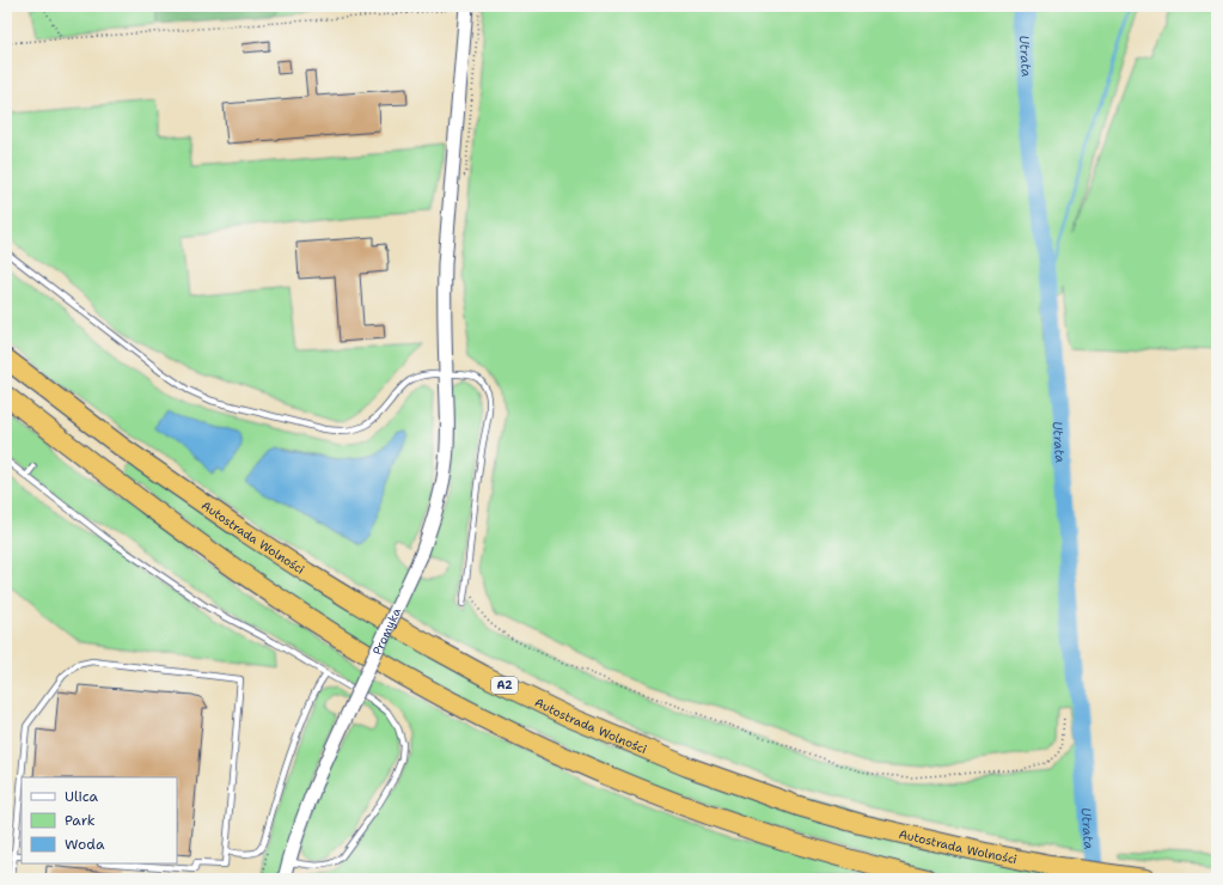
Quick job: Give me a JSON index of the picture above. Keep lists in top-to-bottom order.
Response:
{
  "streets": {
    "highway": ["Autostrada Wolności", "A2"],
    "street": ["Promyka"]
  },
  "water": ["Utrata"],
  "legend": ["Ulica", "Park", "Woda"]
}
